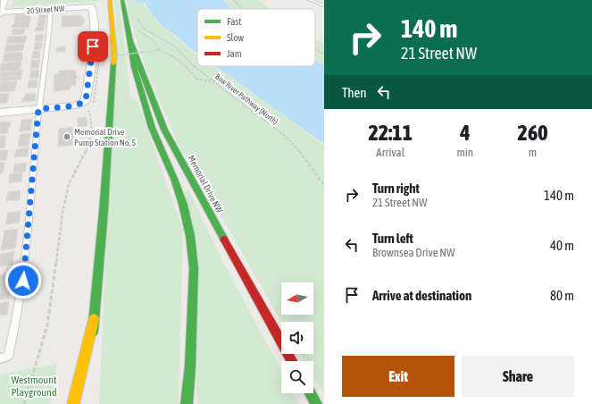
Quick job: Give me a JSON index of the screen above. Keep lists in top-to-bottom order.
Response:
{
  "streets": {
    "main road": ["Memorial Drive NW"],
    "street": ["20 Street NW"],
    "path": ["Bow River Pathway (North)"]
  },
  "parks": ["Westmount Playground"],
  "places": ["Memorial Drive Pump Station No. 5"],
  "legend": ["Fast", "Slow", "Jam"],
  "north": "left",
  "page": {
    "turn": ["140 m", "21 Street NW"],
    "then": "Then",
    "eta": [
      "22:11",
      "Arrival",
      "4",
      "min",
      "260",
      "m"
    ],
    "list": [
      {
        "name": "Turn right",
        "note": "21 Street NW",
        "value": "140 m"
      },
      {
        "name": "Turn left",
        "note": "Brownsea Drive NW",
        "value": "40 m"
      },
      {
        "name": "Arrive at destination",
        "value": "80 m"
      }
    ],
    "buttons": ["Exit", "Share"]
  }
}
